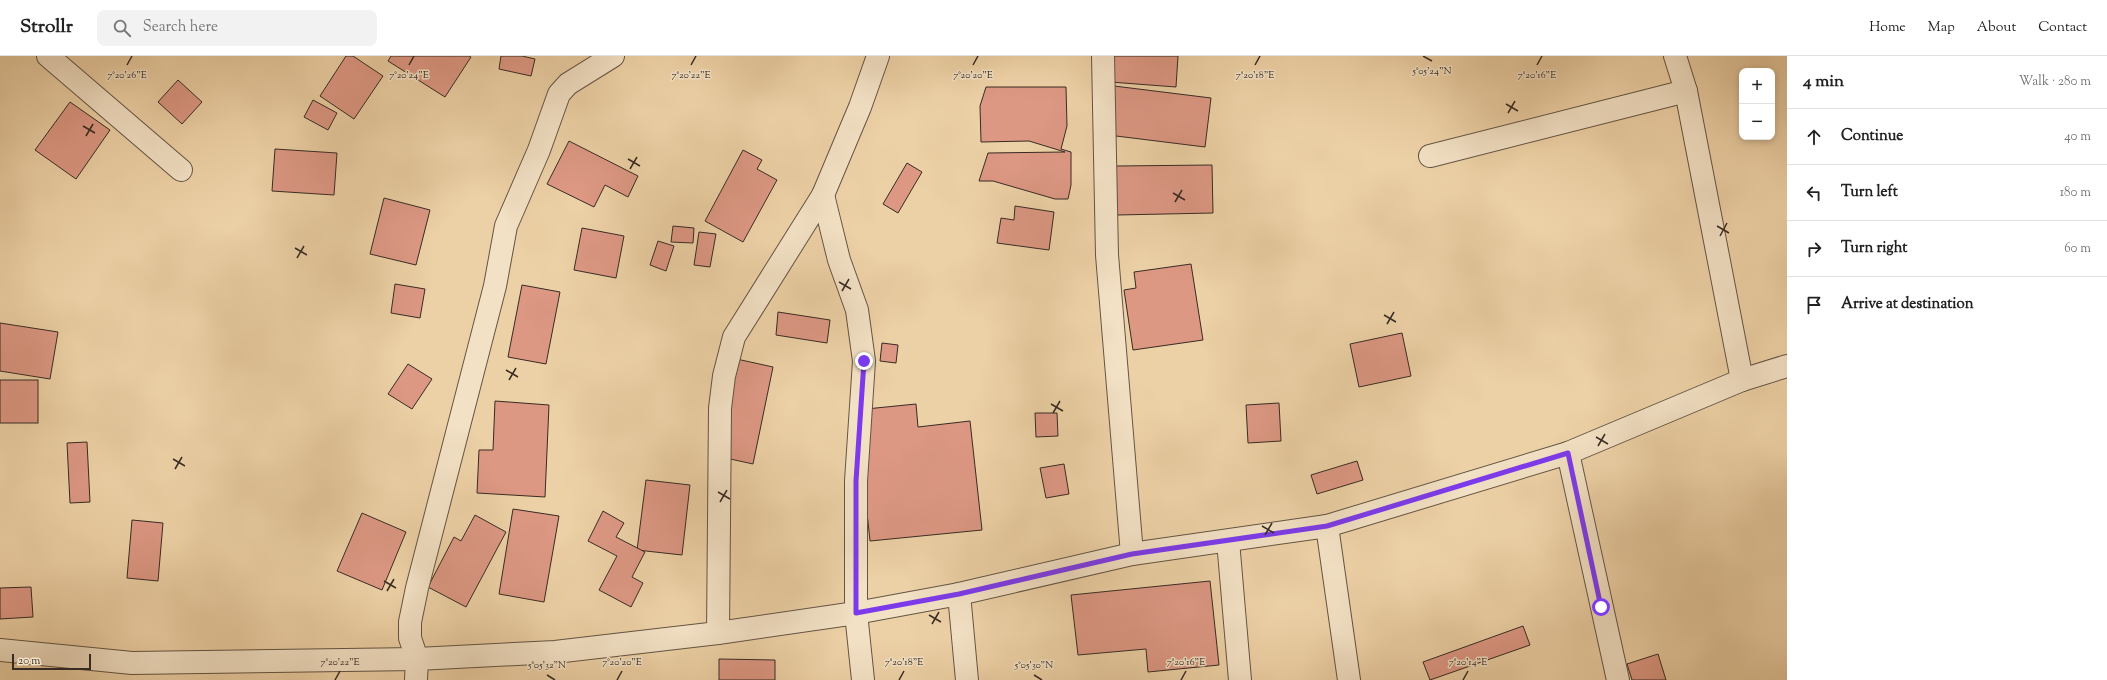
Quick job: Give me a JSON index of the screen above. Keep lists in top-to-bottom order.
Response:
{
  "scale_bar": "20 m",
  "page": {
    "header": "Strollr",
    "search": "Search here",
    "nav": [
      "Home",
      "Map",
      "About",
      "Contact"
    ],
    "heading": ["4 min", "Walk · 280 m"],
    "map_buttons": ["+", "−"],
    "list": [
      ["Continue", "40 m"],
      ["Turn left", "180 m"],
      ["Turn right", "60 m"],
      "Arrive at destination"
    ],
    "scale": "20 m"
  },
  "coordinates": [
    "5°05'24\"N",
    "7°20'26\"E",
    "7°20'24\"E",
    "7°20'22\"E",
    "7°20'20\"E",
    "7°20'18\"E",
    "7°20'16\"E",
    "7°20'14\"E",
    "5°05'32\"N",
    "5°05'30\"N"
  ]
}
